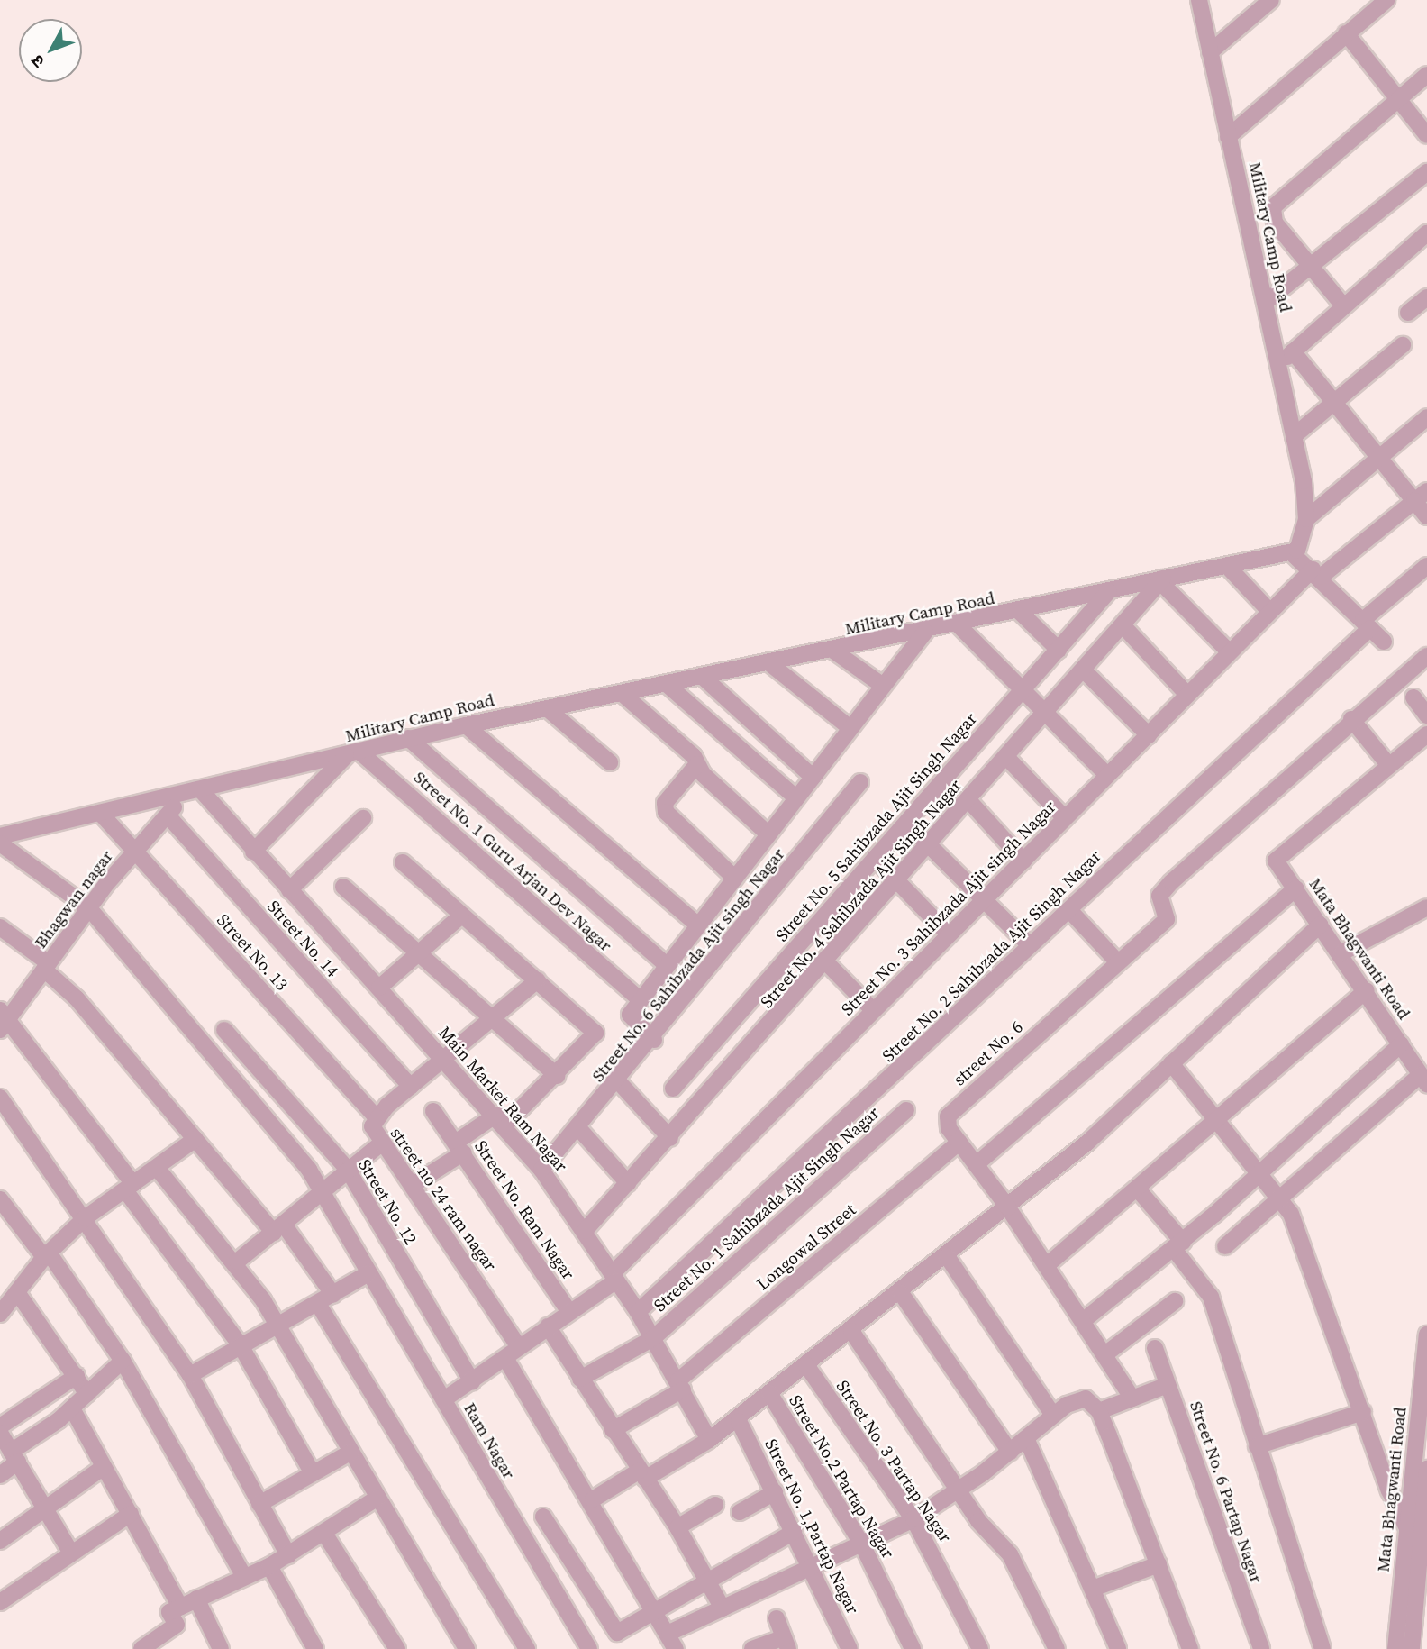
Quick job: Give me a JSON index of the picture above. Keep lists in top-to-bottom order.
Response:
{
  "streets": {
    "street": [
      "Military Camp Road",
      "Street No. 5 Sahibzada Ajit Singh Nagar",
      "Street No. 1 Guru Arjan Dev Nagar",
      "Street No. 4 Sahibzada Ajit Singh Nagar",
      "Bhagwan nagar",
      "Street No. 3 Sahibzada Ajit singh Nagar",
      "Street No. 14",
      "Mata Bhagwanti Road",
      "Street No. 13",
      "Street No. 2 Sahibzada Ajit Singh Nagar",
      "Street No. 6 Sahibzada Ajit singh Nagar",
      "street No. 6",
      "Main Market Ram Nagar",
      "street no 24 ram nagar",
      "Street No. 12",
      "Street No. 1 Sahibzada Ajit Singh Nagar",
      "Street No. Ram Nagar",
      "Longowal Street",
      "Ram Nagar",
      "Street No. 3 Partap Nagar",
      "Street No.2 Partap Nagar",
      "Street No. 6 Partap Nagar",
      "Street No. 1,Partap Nagar"
    ]
  },
  "crossings": [
    ["Military Camp Road", "Street No. 5 Sahibzada Ajit Singh Nagar"],
    ["Military Camp Road", "Street No. 1 Guru Arjan Dev Nagar"],
    ["Military Camp Road", "Street No. 4 Sahibzada Ajit Singh Nagar"],
    ["Military Camp Road", "Bhagwan nagar"],
    ["Military Camp Road", "Street No. 13"],
    ["Military Camp Road", "Main Market Ram Nagar"],
    ["Street No. 4 Sahibzada Ajit Singh Nagar", "Main Market Ram Nagar"],
    ["Bhagwan nagar", "Street No. 14"],
    ["Bhagwan nagar", "Street No. 13"],
    ["Street No. 3 Sahibzada Ajit singh Nagar", "Main Market Ram Nagar"],
    ["Street No. 3 Sahibzada Ajit singh Nagar", "Ram Nagar"],
    ["Street No. 14", "street no 24 ram nagar"],
    ["Street No. 13", "street no 24 ram nagar"],
    ["Street No. 2 Sahibzada Ajit Singh Nagar", "Main Market Ram Nagar"],
    ["Street No. 6 Sahibzada Ajit singh Nagar", "Main Market Ram Nagar"],
    ["street No. 6", "Longowal Street"],
    ["Main Market Ram Nagar", "street no 24 ram nagar"],
    ["Main Market Ram Nagar", "Street No. 1 Sahibzada Ajit Singh Nagar"],
    ["Main Market Ram Nagar", "Longowal Street"],
    ["Main Market Ram Nagar", "Ram Nagar"],
    ["street no 24 ram nagar", "Ram Nagar"],
    ["Street No. 12", "Ram Nagar"],
    ["Street No. Ram Nagar", "Ram Nagar"]
  ],
  "north": "bottom left"
}
